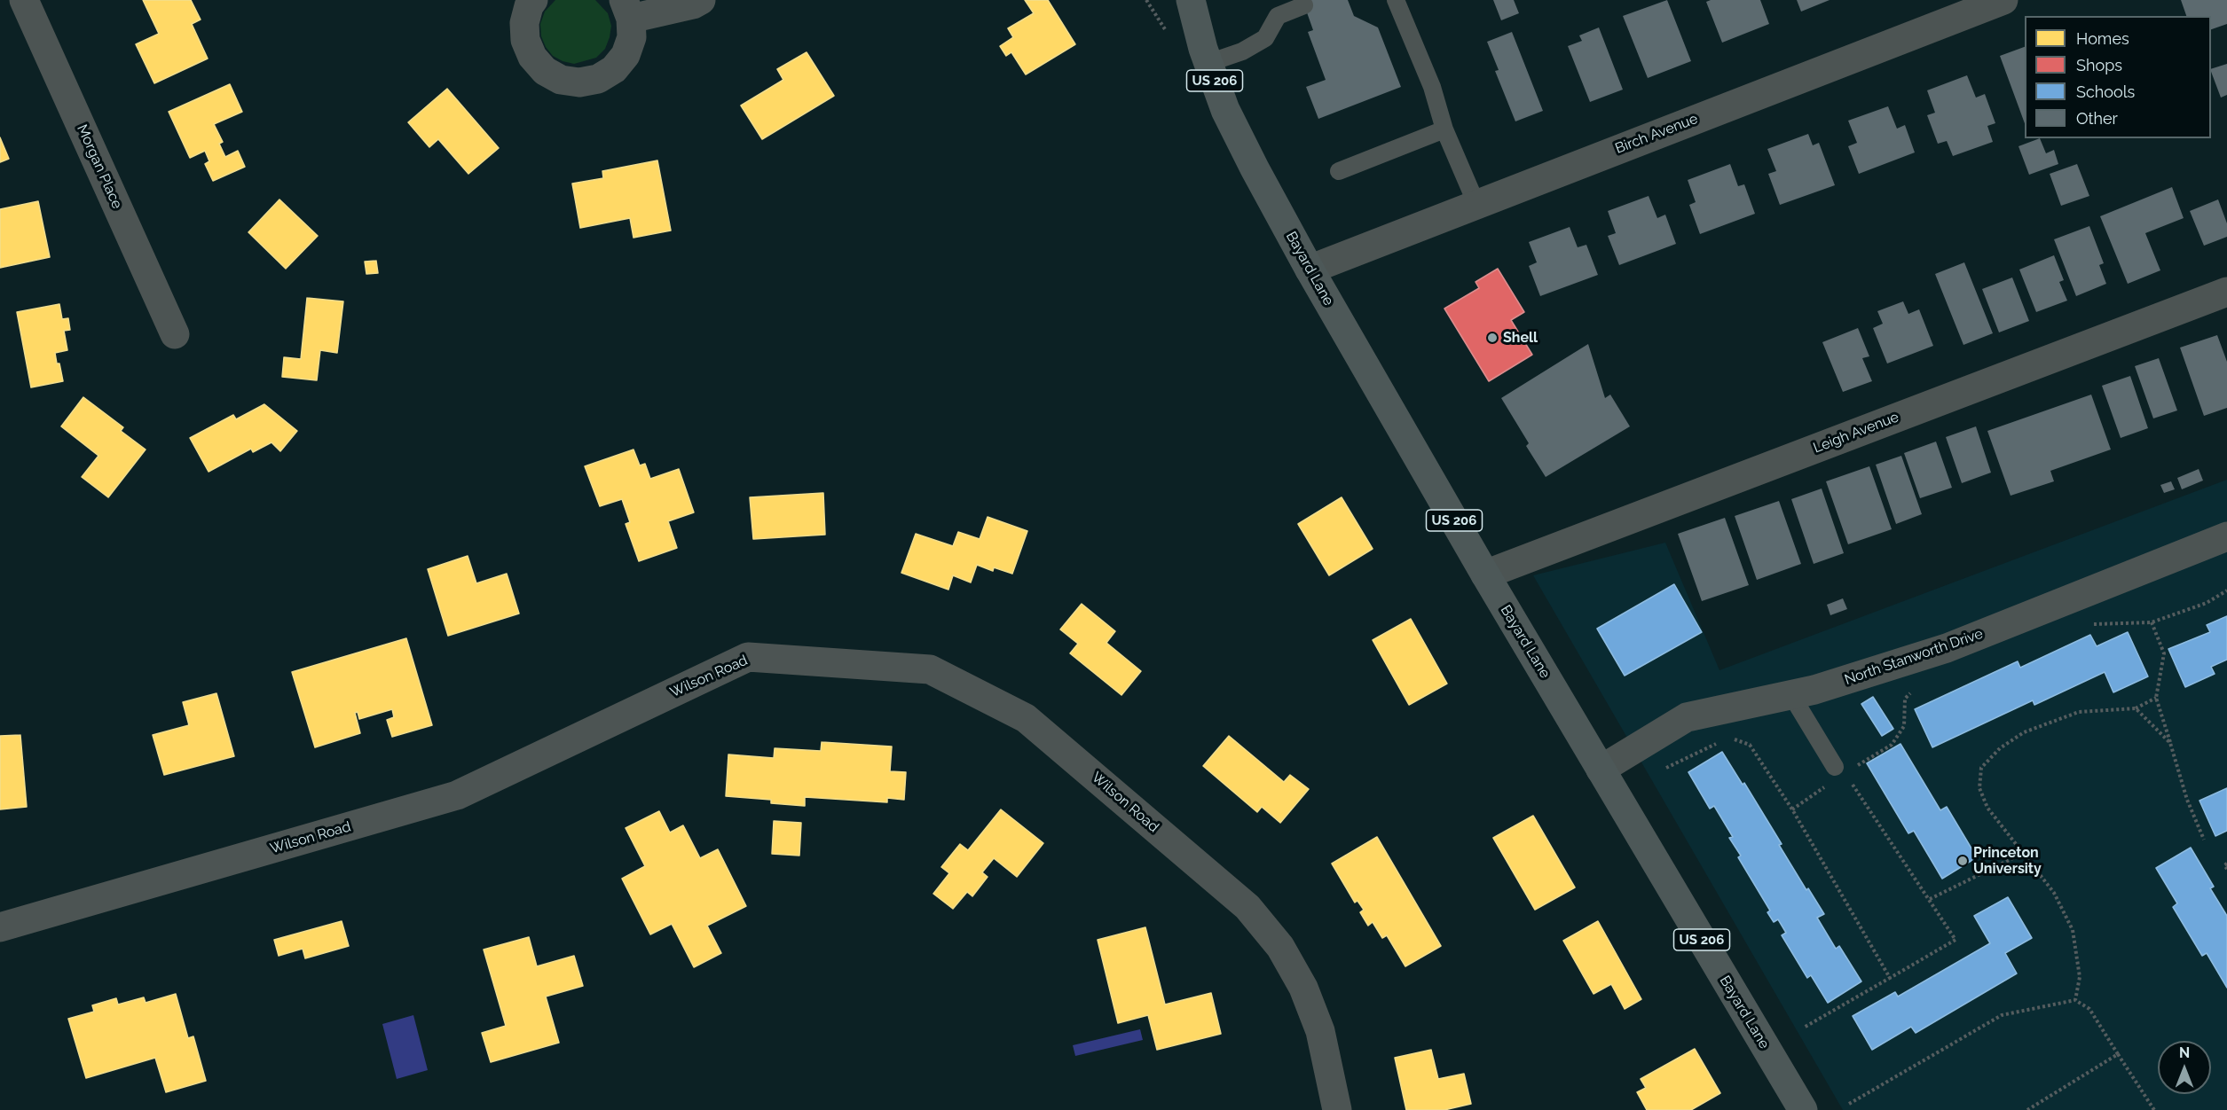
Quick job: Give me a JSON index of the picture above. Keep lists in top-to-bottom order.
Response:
{
  "streets": {
    "highway": ["US 206", "Bayard Lane"],
    "street": [
      "Birch Avenue",
      "Morgan Place",
      "Leigh Avenue",
      "North Stanworth Drive",
      "Wilson Road"
    ]
  },
  "crossings": [
    ["US 206", "Bayard Lane"],
    ["Birch Avenue", "Bayard Lane"],
    ["Bayard Lane", "Leigh Avenue"],
    ["Bayard Lane", "North Stanworth Drive"]
  ],
  "places": ["Shell", "Princeton University"],
  "legend": [
    "Homes",
    "Shops",
    "Schools",
    "Other"
  ],
  "north": "top"
}
